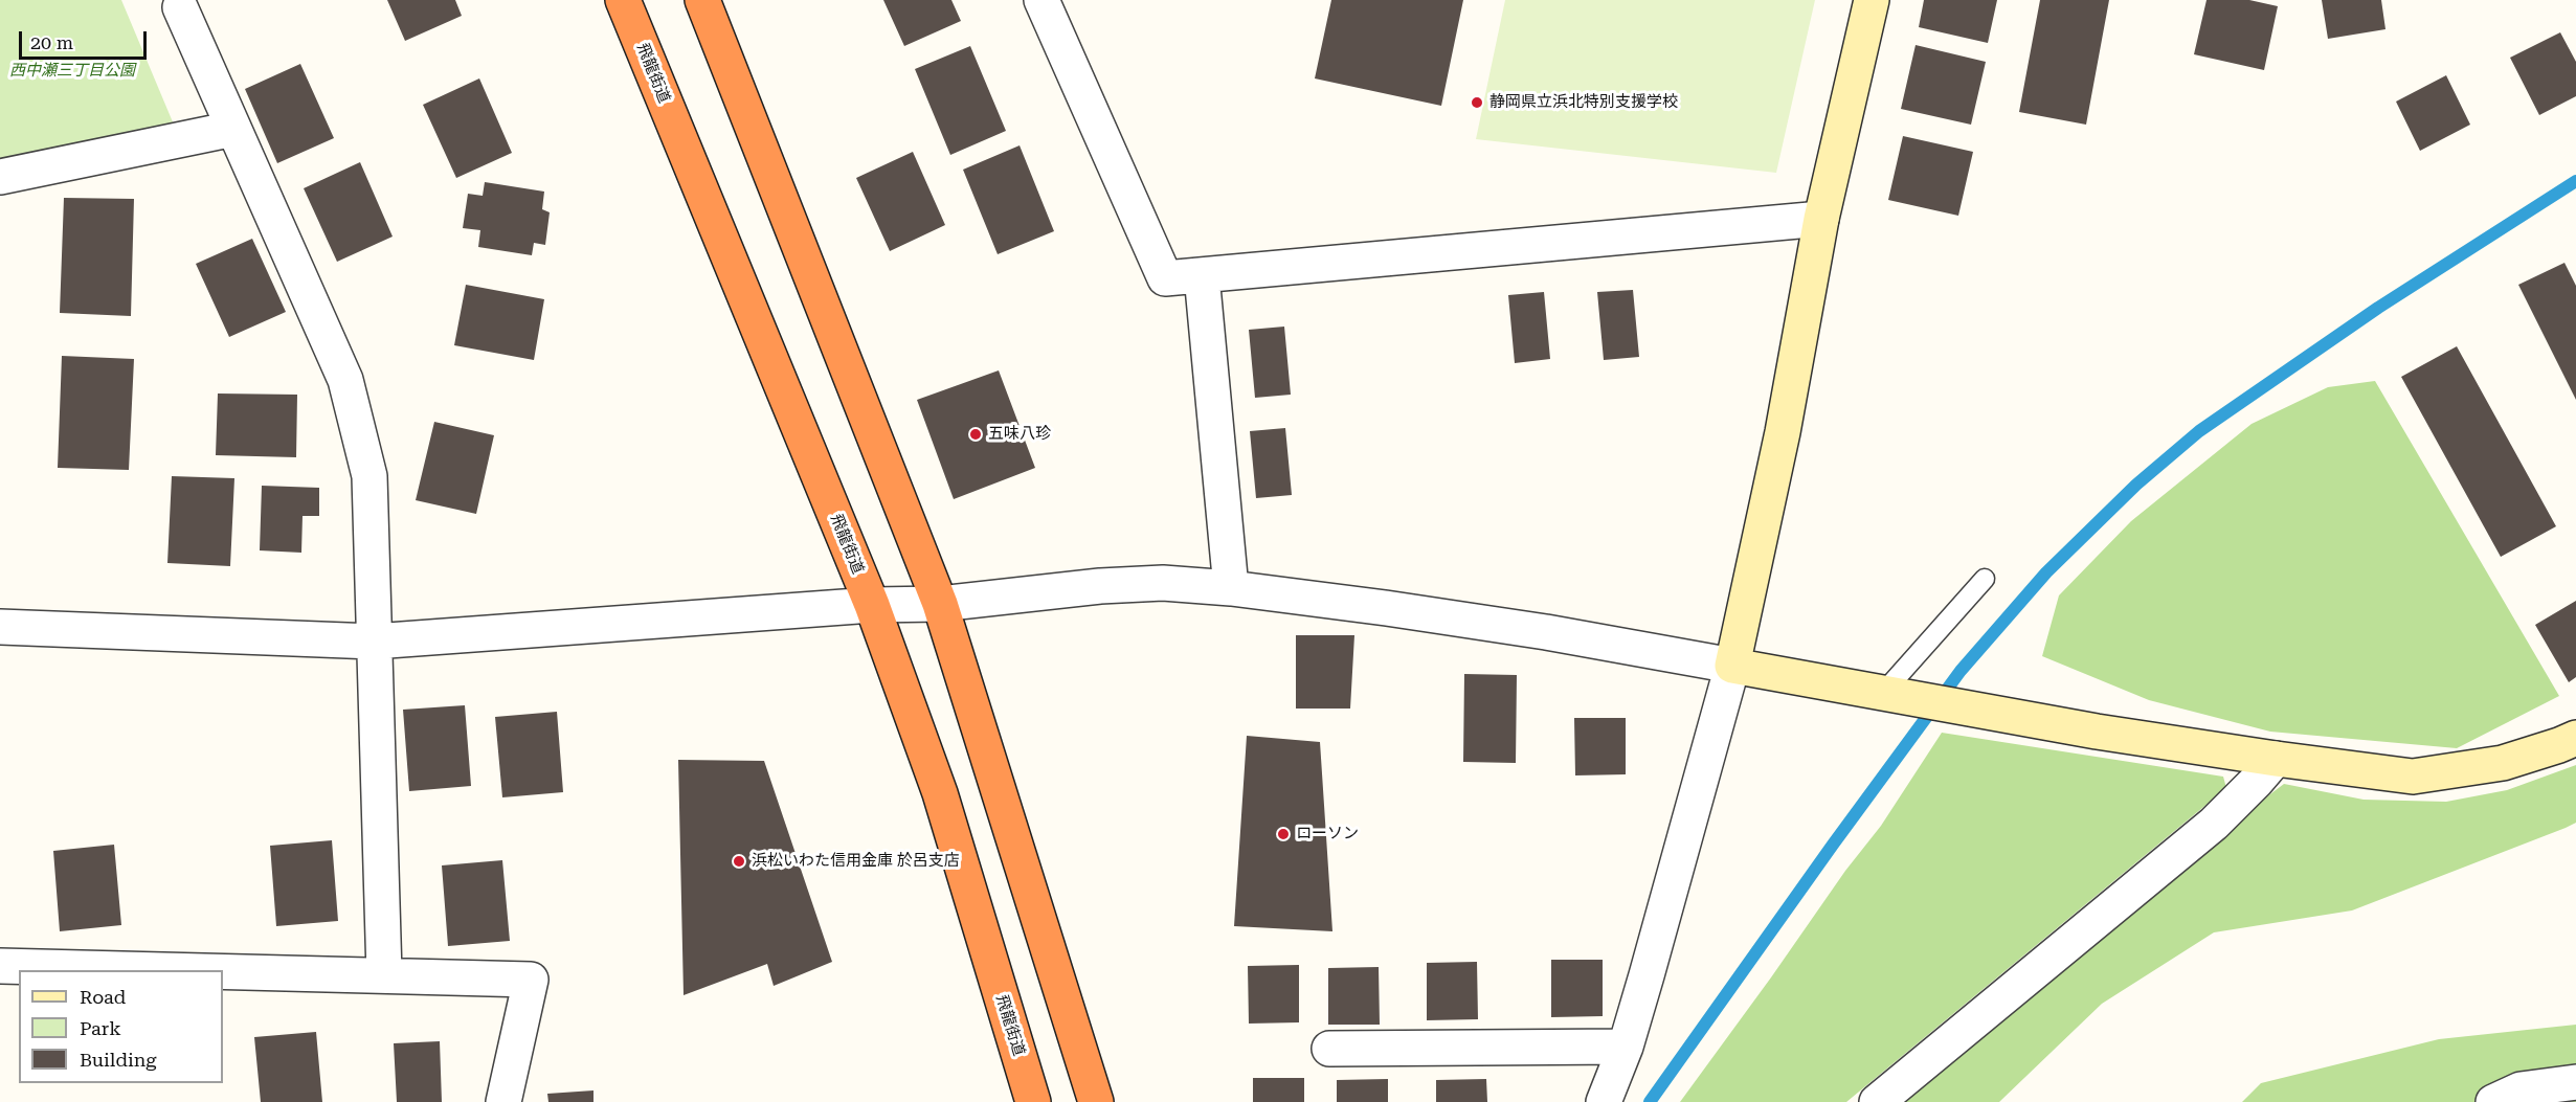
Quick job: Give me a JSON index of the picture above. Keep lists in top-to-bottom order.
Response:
{
  "streets": {
    "highway": ["飛龍街道"]
  },
  "parks": ["西中瀬三丁目公園"],
  "places": [
    "静岡県立浜北特別支援学校",
    "五味八珍",
    "ローソン",
    "浜松いわた信用金庫 於呂支店"
  ],
  "legend": ["Road", "Park", "Building"],
  "scale_bar": "20 m"
}
